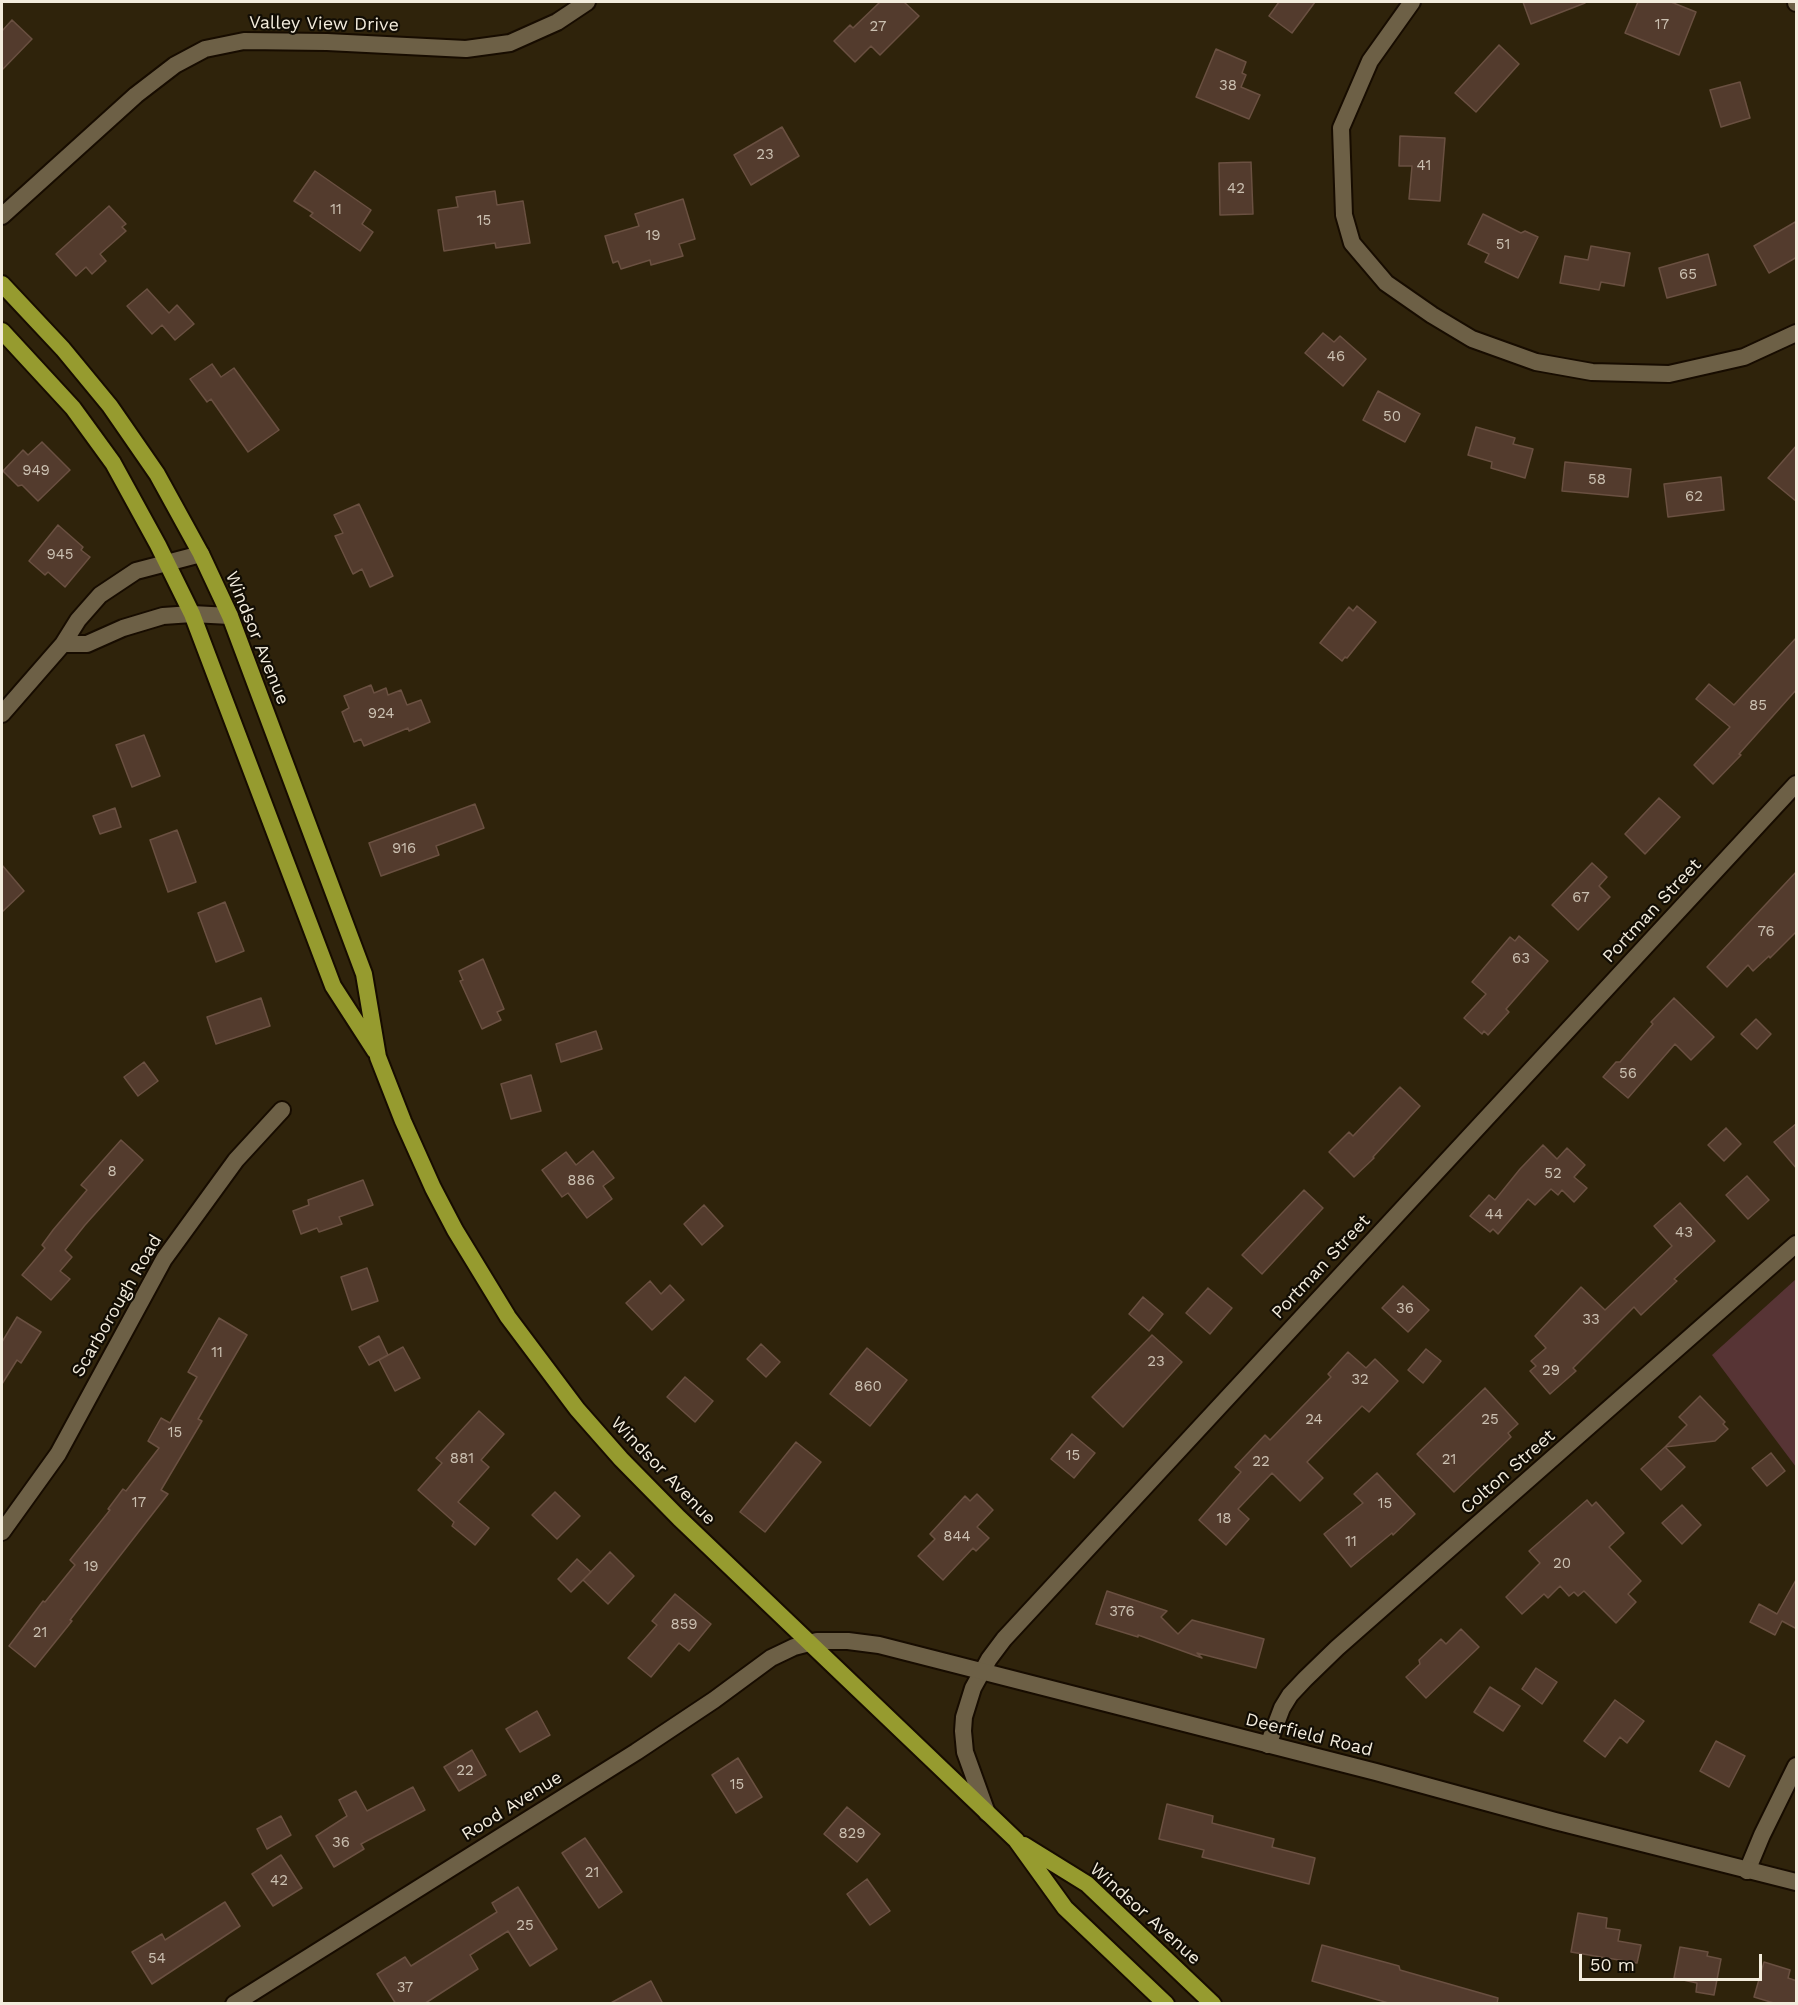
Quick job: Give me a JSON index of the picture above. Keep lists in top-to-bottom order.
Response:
{
  "streets": {
    "main road": ["Windsor Avenue"],
    "street": [
      "Valley View Drive",
      "Portman Street",
      "Scarborough Road",
      "Colton Street",
      "Deerfield Road",
      "Rood Avenue"
    ]
  },
  "crossings": [
    ["Windsor Avenue", "Portman Street"],
    ["Windsor Avenue", "Deerfield Road"],
    ["Windsor Avenue", "Rood Avenue"],
    ["Portman Street", "Deerfield Road"],
    ["Colton Street", "Deerfield Road"],
    ["Deerfield Road", "Rood Avenue"]
  ],
  "house_numbers": [
    "17",
    "27",
    "38",
    "23",
    "41",
    "42",
    "11",
    "15",
    "19",
    "51",
    "65",
    "46",
    "50",
    "949",
    "58",
    "62",
    "945",
    "85",
    "924",
    "916",
    "67",
    "76",
    "63",
    "56",
    "8",
    "52",
    "886",
    "44",
    "43",
    "36",
    "33",
    "11",
    "23",
    "29",
    "32",
    "860",
    "24",
    "25",
    "15",
    "15",
    "881",
    "21",
    "22",
    "17",
    "15",
    "18",
    "844",
    "11",
    "20",
    "19",
    "376",
    "859",
    "21",
    "22",
    "15",
    "829",
    "36",
    "21",
    "42",
    "25",
    "54",
    "37"
  ],
  "scale_bar": "50 m"
}
